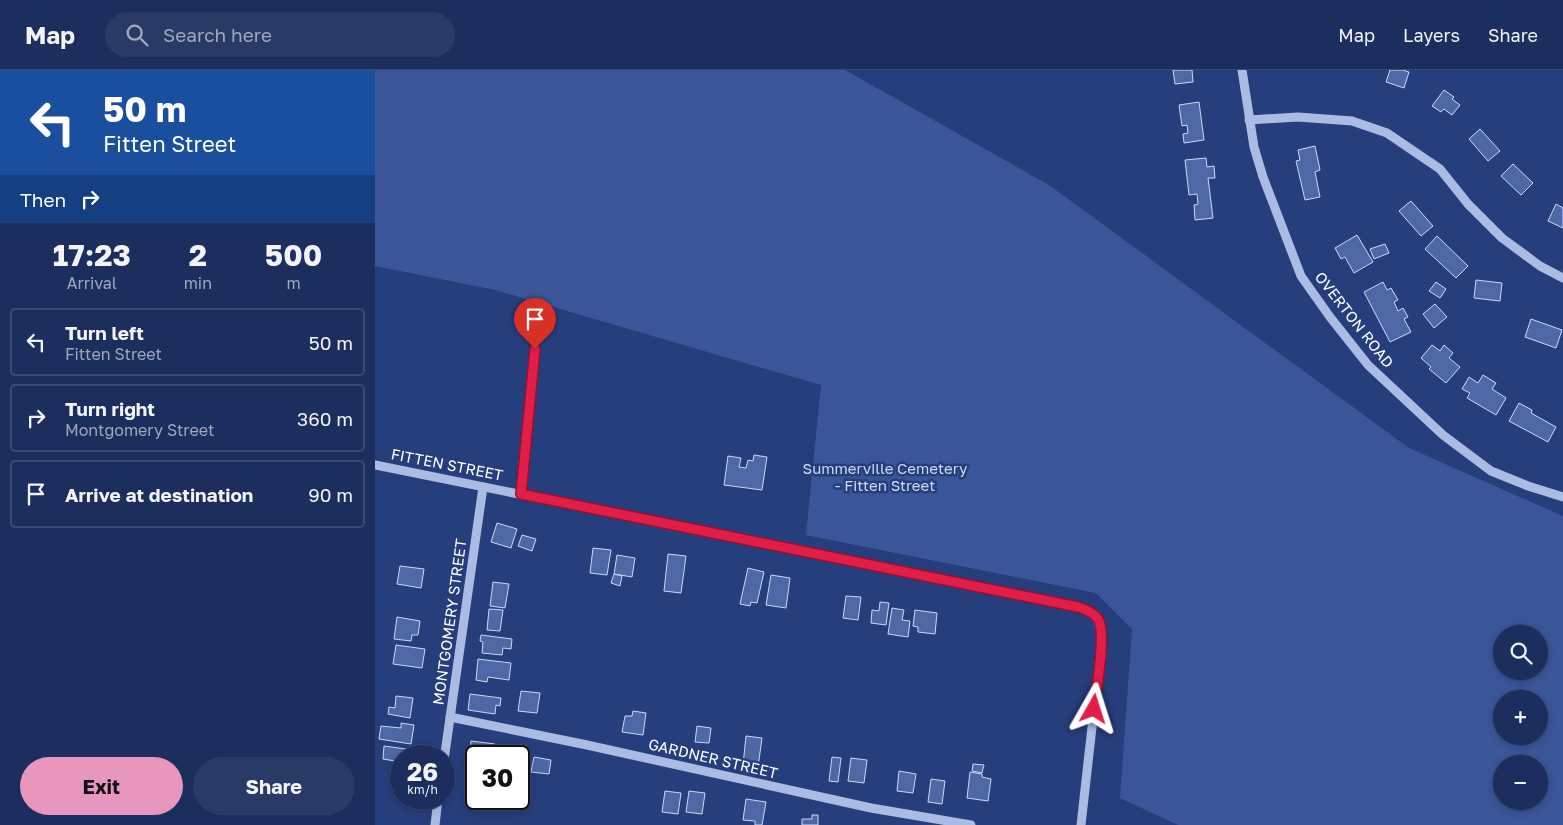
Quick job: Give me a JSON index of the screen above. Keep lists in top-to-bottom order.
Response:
{
  "streets": {
    "street": [
      "OVERTON ROAD",
      "FITTEN STREET",
      "MONTGOMERY STREET",
      "GARDNER STREET"
    ]
  },
  "crossings": [
    ["FITTEN STREET", "MONTGOMERY STREET"],
    ["MONTGOMERY STREET", "GARDNER STREET"]
  ],
  "parks": ["Summerville Cemetery - Fitten Street"],
  "page": {
    "header": "Map",
    "search": "Search here",
    "nav": ["Map", "Layers", "Share"],
    "turn": ["50 m", "Fitten Street"],
    "then": "Then",
    "eta": [
      "17:23",
      "Arrival",
      "2",
      "min",
      "500",
      "m"
    ],
    "list": [
      {
        "name": "Turn left",
        "note": "Fitten Street",
        "value": "50 m"
      },
      {
        "name": "Turn right",
        "note": "Montgomery Street",
        "value": "360 m"
      },
      {
        "name": "Arrive at destination",
        "value": "90 m"
      }
    ],
    "map_buttons": ["+", "−"],
    "speed": "26 km/h",
    "limit": "30",
    "buttons": ["Exit", "Share"]
  }
}
